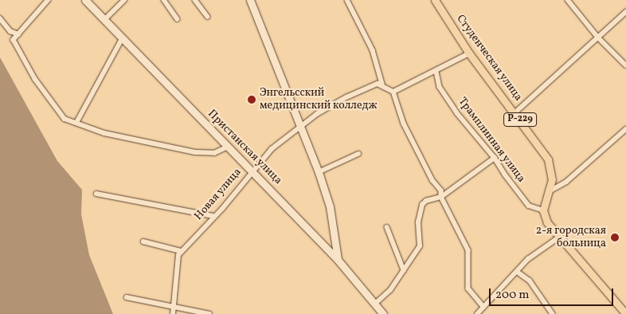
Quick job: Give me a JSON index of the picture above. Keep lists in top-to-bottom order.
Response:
{
  "streets": {
    "main road": ["Студенческая улица", "Р-229"],
    "street": ["Трамплинная улица", "Пристанская улица", "Новая улица"]
  },
  "crossings": [
    ["Студенческая улица", "Р-229"],
    ["Р-229", "Трамплинная улица"],
    ["Пристанская улица", "Новая улица"]
  ],
  "places": ["Энгельсский медицинский колледж", "2-я городская больница"],
  "scale_bar": "200 m"
}
